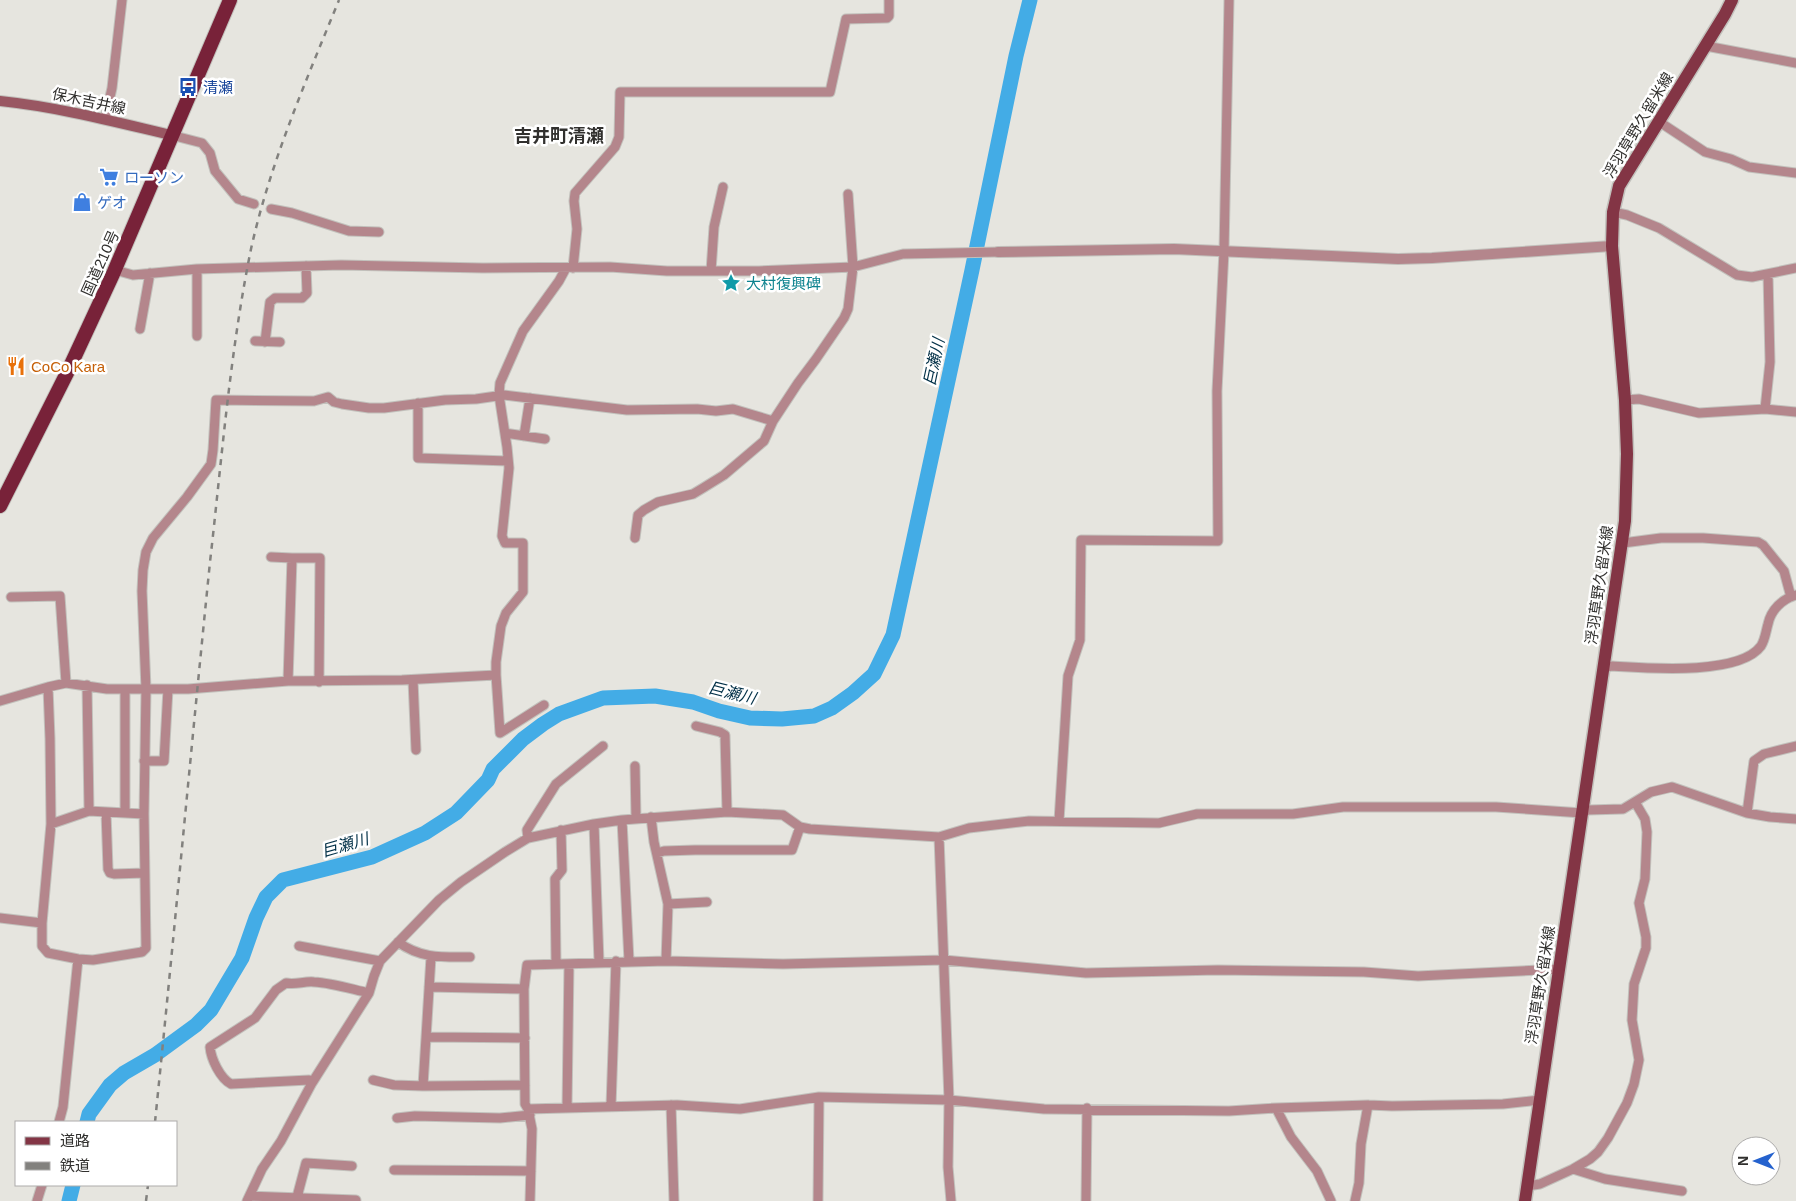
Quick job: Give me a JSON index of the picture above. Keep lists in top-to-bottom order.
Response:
{
  "streets": {
    "highway": ["国道210号"],
    "main road": ["保木吉井線", "浮羽草野久留米線"]
  },
  "crossings": [
    ["保木吉井線", "国道210号"]
  ],
  "districts": ["吉井町清瀬"],
  "water": ["巨瀬川"],
  "places": {
    "bus stop": ["清瀬"],
    "supermarket": ["ローソン"],
    "shop": ["ゲオ"],
    "place": ["大村復興碑"],
    "restaurant": ["CoCo Kara"]
  },
  "legend": ["道路", "鉄道"],
  "north": "left"
}
